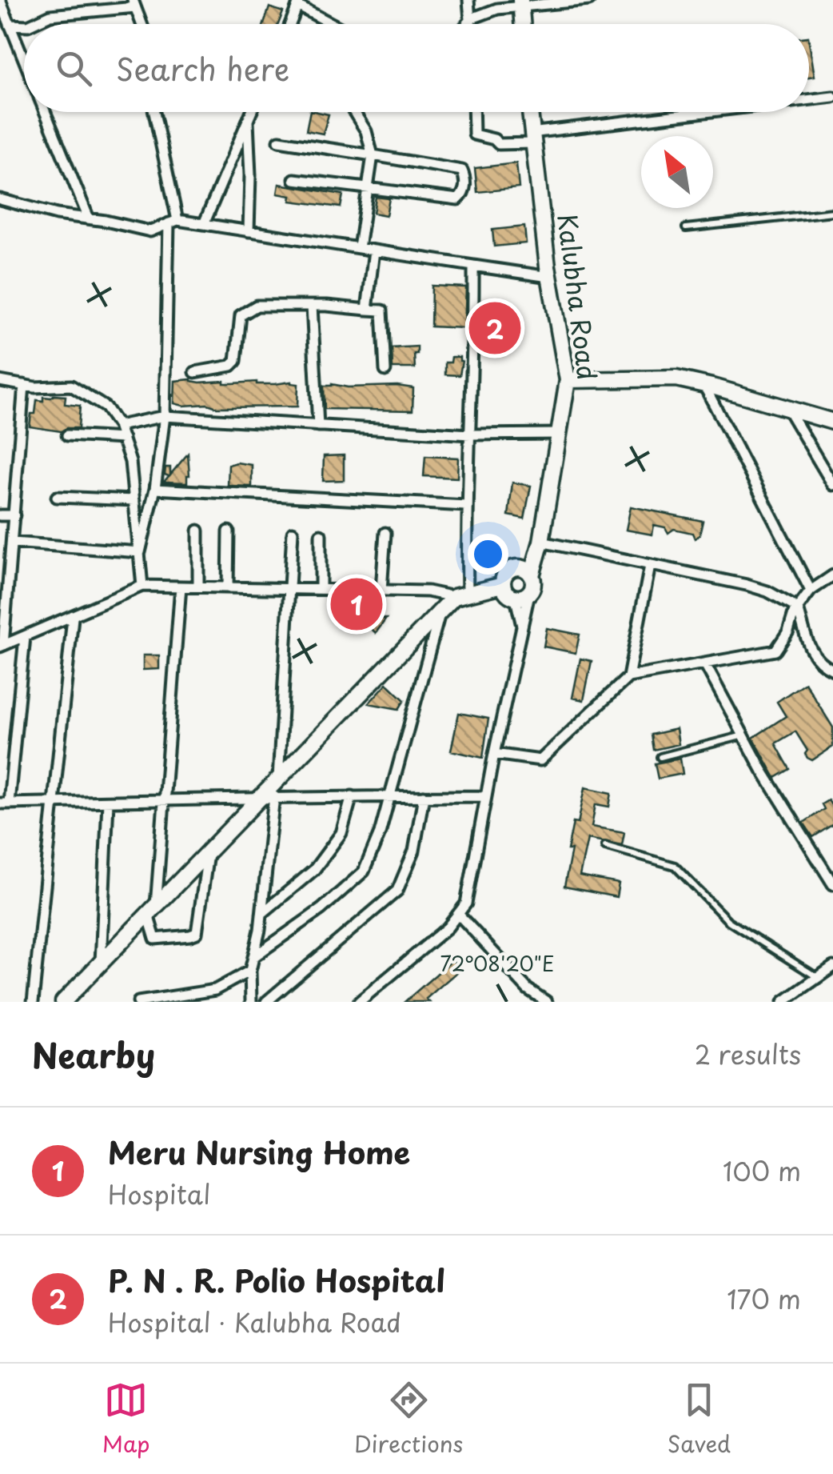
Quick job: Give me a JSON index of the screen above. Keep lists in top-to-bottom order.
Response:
{
  "streets": {
    "street": ["Kalubha Road"]
  },
  "north": "top left",
  "page": {
    "search": "Search here",
    "pins": ["2", "1"],
    "heading": ["Nearby", "2 results"],
    "list": [
      {
        "mark": "1",
        "name": "Meru Nursing Home",
        "note": "Hospital",
        "value": "100 m"
      },
      {
        "mark": "2",
        "name": "P. N . R. Polio Hospital",
        "note": "Hospital · Kalubha Road",
        "value": "170 m"
      }
    ],
    "nav": ["Map", "Directions", "Saved"]
  },
  "coordinates": ["72°08'20\"E"]
}
